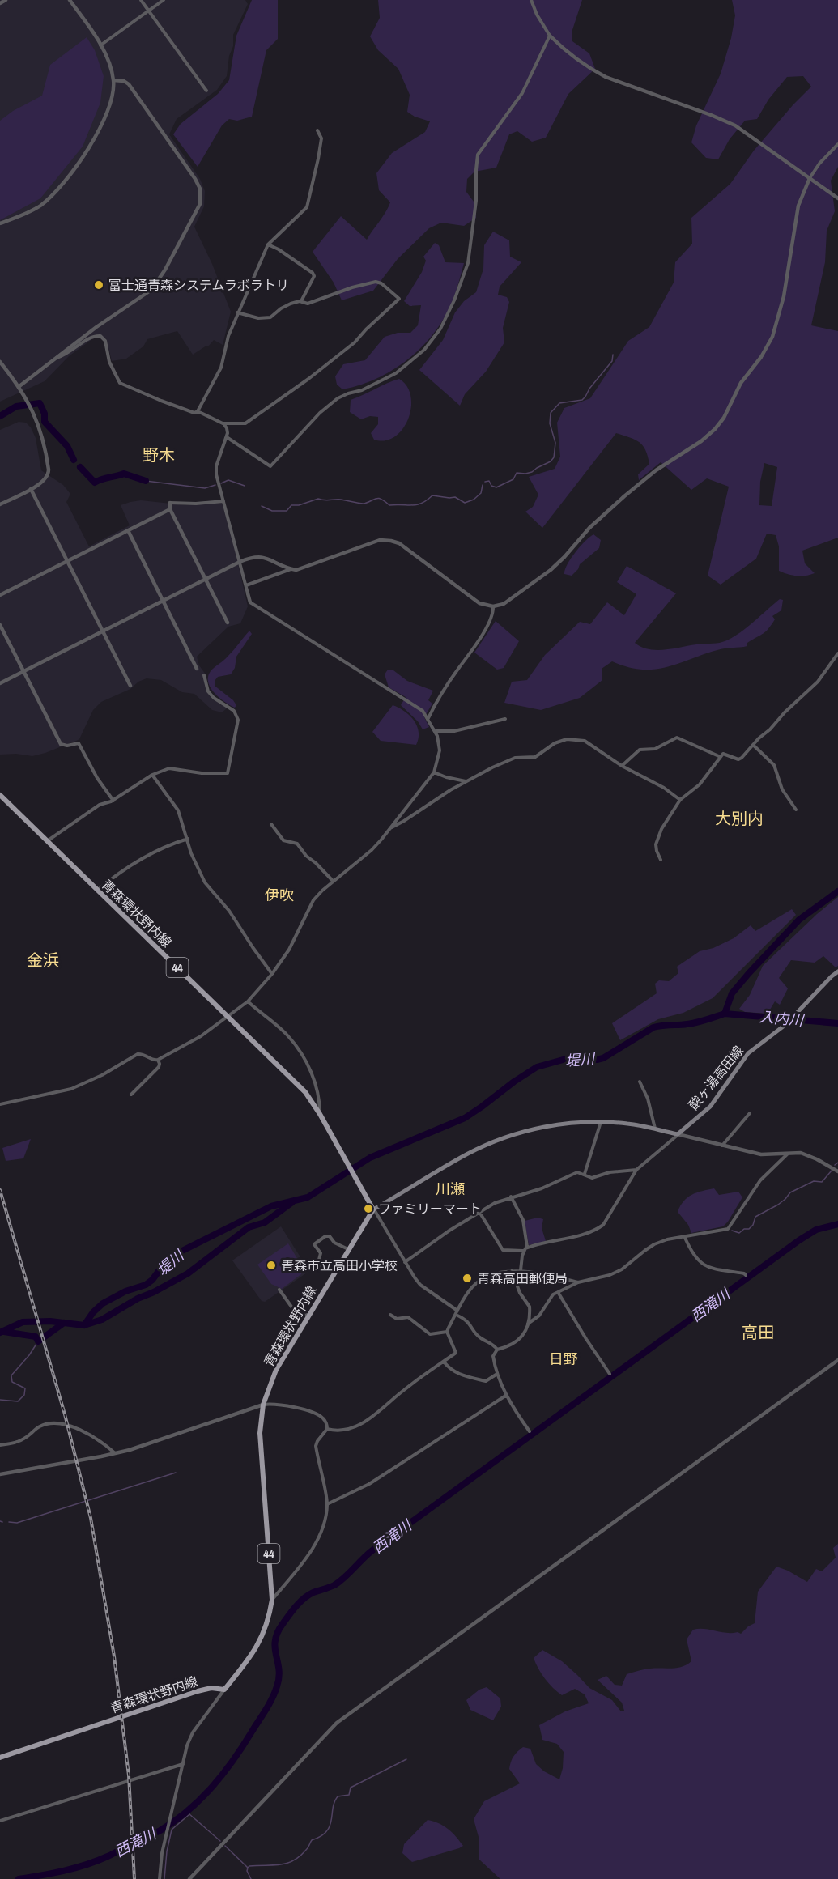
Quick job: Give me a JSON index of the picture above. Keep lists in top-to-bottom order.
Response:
{
  "streets": {
    "main road": ["青森環状野内線", "44", "酸ヶ湯高田線"]
  },
  "districts": [
    "野木",
    "大別内",
    "伊吹",
    "金浜",
    "川瀬",
    "高田",
    "日野"
  ],
  "water": ["入内川", "堤川", "西滝川"],
  "places": [
    "富士通青森システムラボラトリ",
    "ファミリーマート",
    "青森市立高田小学校",
    "青森高田郵便局"
  ]
}
